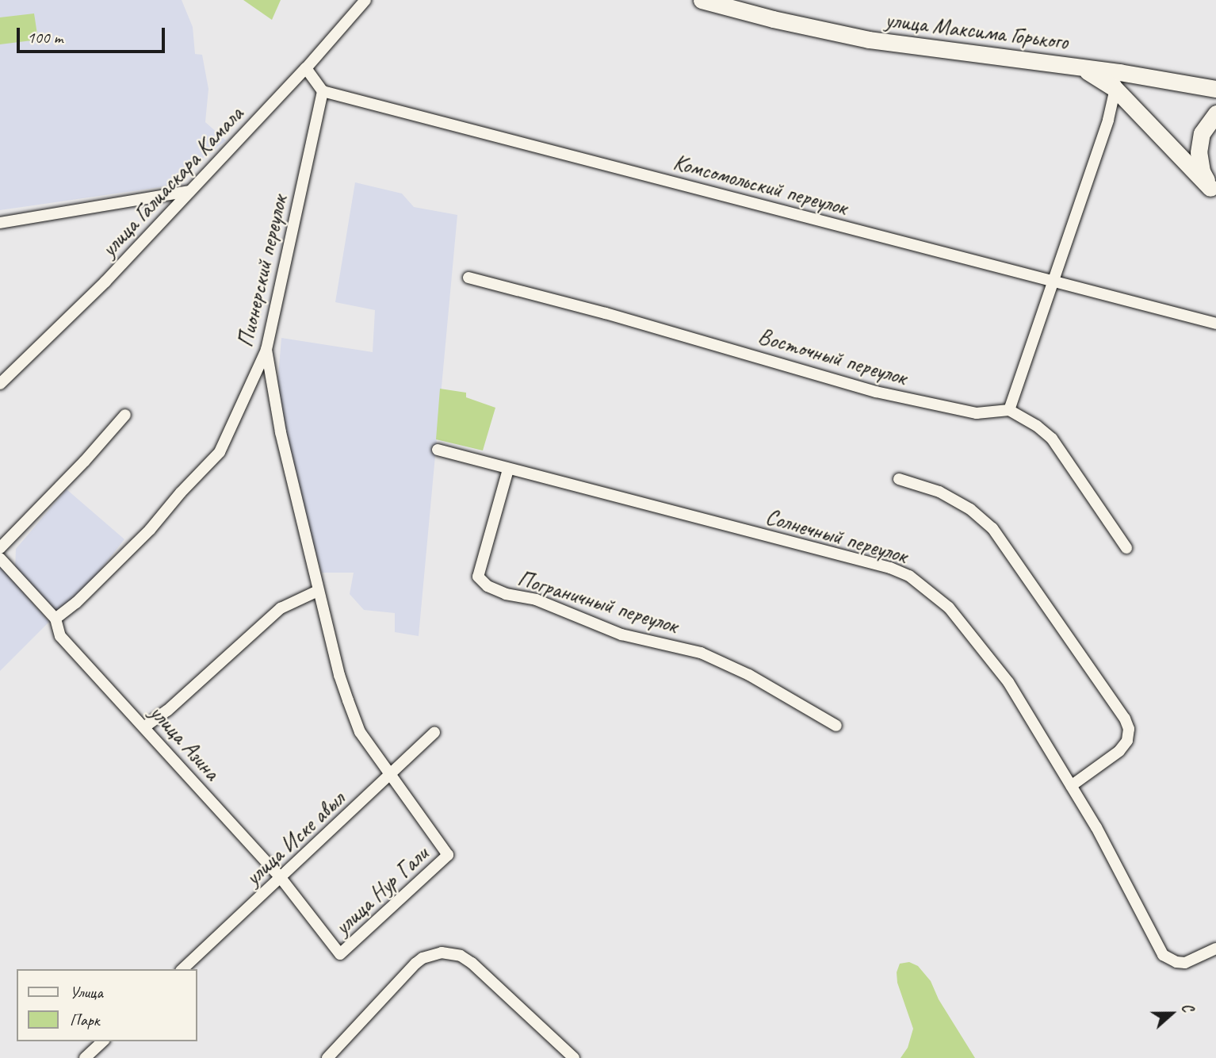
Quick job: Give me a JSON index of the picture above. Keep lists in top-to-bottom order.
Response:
{
  "streets": {
    "main road": ["улица Максима Горького"],
    "street": [
      "улица Галиаскара Камала",
      "Комсомольский переулок",
      "Пионерский переулок",
      "Восточный переулок",
      "Солнечный переулок",
      "Пограничный переулок",
      "улица Азина",
      "улица Иске авыл",
      "улица Нур Гали"
    ]
  },
  "crossings": [
    ["Комсомольский переулок", "Пионерский переулок"],
    ["Пионерский переулок", "улица Азина"],
    ["Солнечный переулок", "Пограничный переулок"],
    ["улица Азина", "улица Иске авыл"],
    ["улица Азина", "улица Нур Гали"],
    ["улица Иске авыл", "улица Нур Гали"]
  ],
  "legend": ["Улица", "Парк"],
  "scale_bar": "100 m",
  "north": "right"
}
